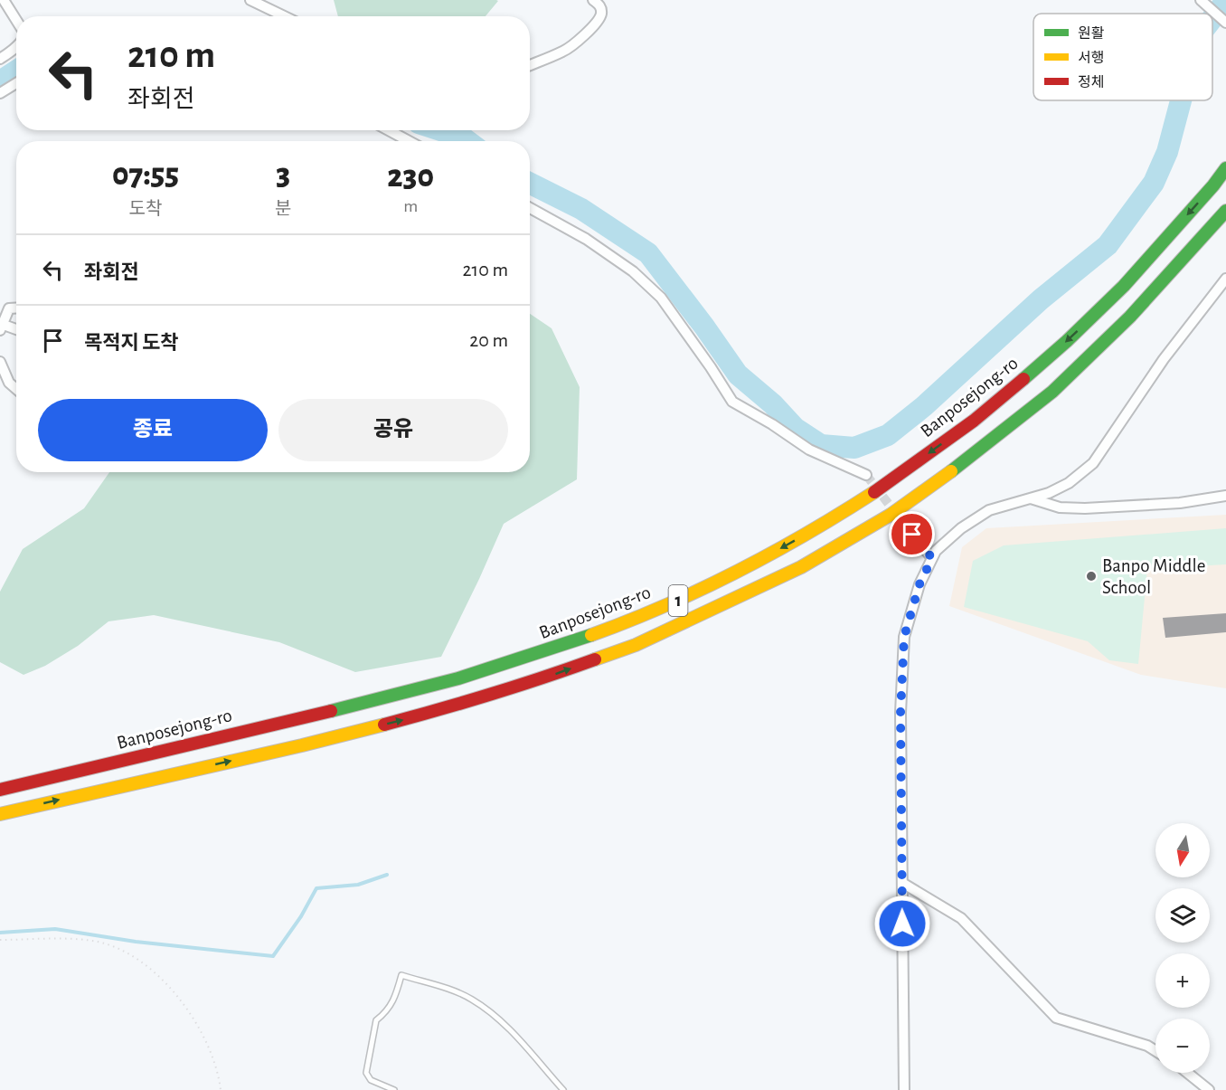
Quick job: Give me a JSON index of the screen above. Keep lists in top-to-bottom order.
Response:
{
  "streets": {
    "highway": ["Banposejong-ro", "1"]
  },
  "places": ["Banpo Middle School"],
  "legend": ["원활", "서행", "정체"],
  "north": "bottom",
  "page": {
    "turn": ["210 m", "좌회전"],
    "eta": [
      "07:55",
      "도착",
      "3",
      "분",
      "230",
      "m"
    ],
    "list": [
      {
        "name": "좌회전",
        "value": "210 m"
      },
      {
        "name": "목적지 도착",
        "value": "20 m"
      }
    ],
    "buttons": ["종료", "공유"],
    "map_buttons": ["+", "−"]
  }
}
